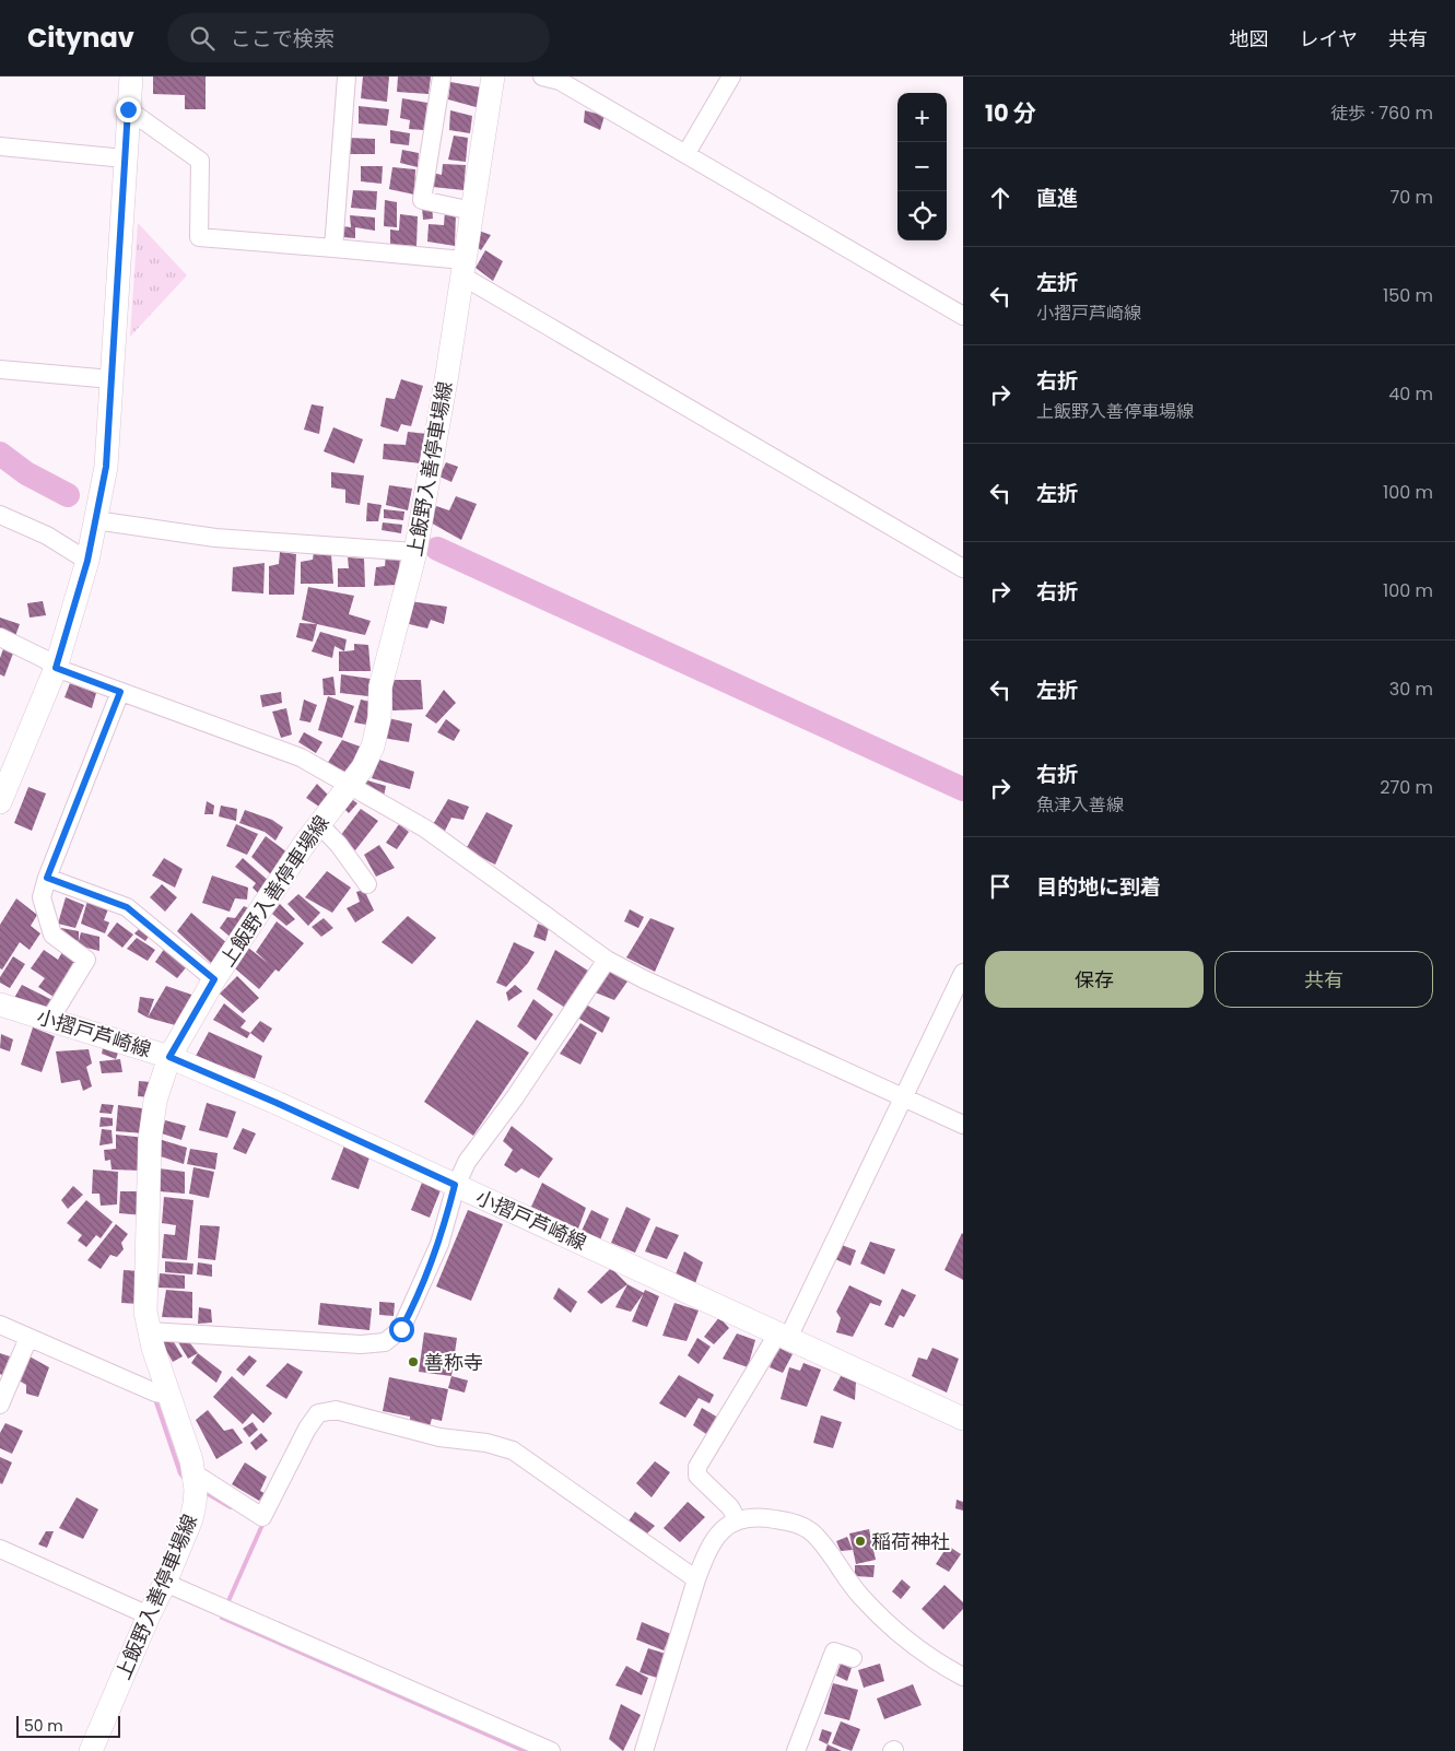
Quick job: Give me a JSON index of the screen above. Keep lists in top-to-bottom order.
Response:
{
  "streets": {
    "main road": ["上飯野入善停車場線", "小摺戸芦崎線"]
  },
  "crossings": [
    ["上飯野入善停車場線", "小摺戸芦崎線"]
  ],
  "places": ["善称寺", "稲荷神社"],
  "scale_bar": "50 m",
  "page": {
    "header": "Citynav",
    "search": "ここで検索",
    "nav": ["地図", "レイヤ", "共有"],
    "heading": ["10 分", "徒歩 · 760 m"],
    "map_buttons": ["+", "−"],
    "list": [
      ["直進", "70 m"],
      ["左折", "小摺戸芦崎線", "150 m"],
      ["右折", "上飯野入善停車場線", "40 m"],
      ["左折", "100 m"],
      ["右折", "100 m"],
      ["左折", "30 m"],
      ["右折", "魚津入善線", "270 m"],
      "目的地に到着"
    ],
    "buttons": ["保存", "共有"],
    "scale": "50 m"
  }
}
